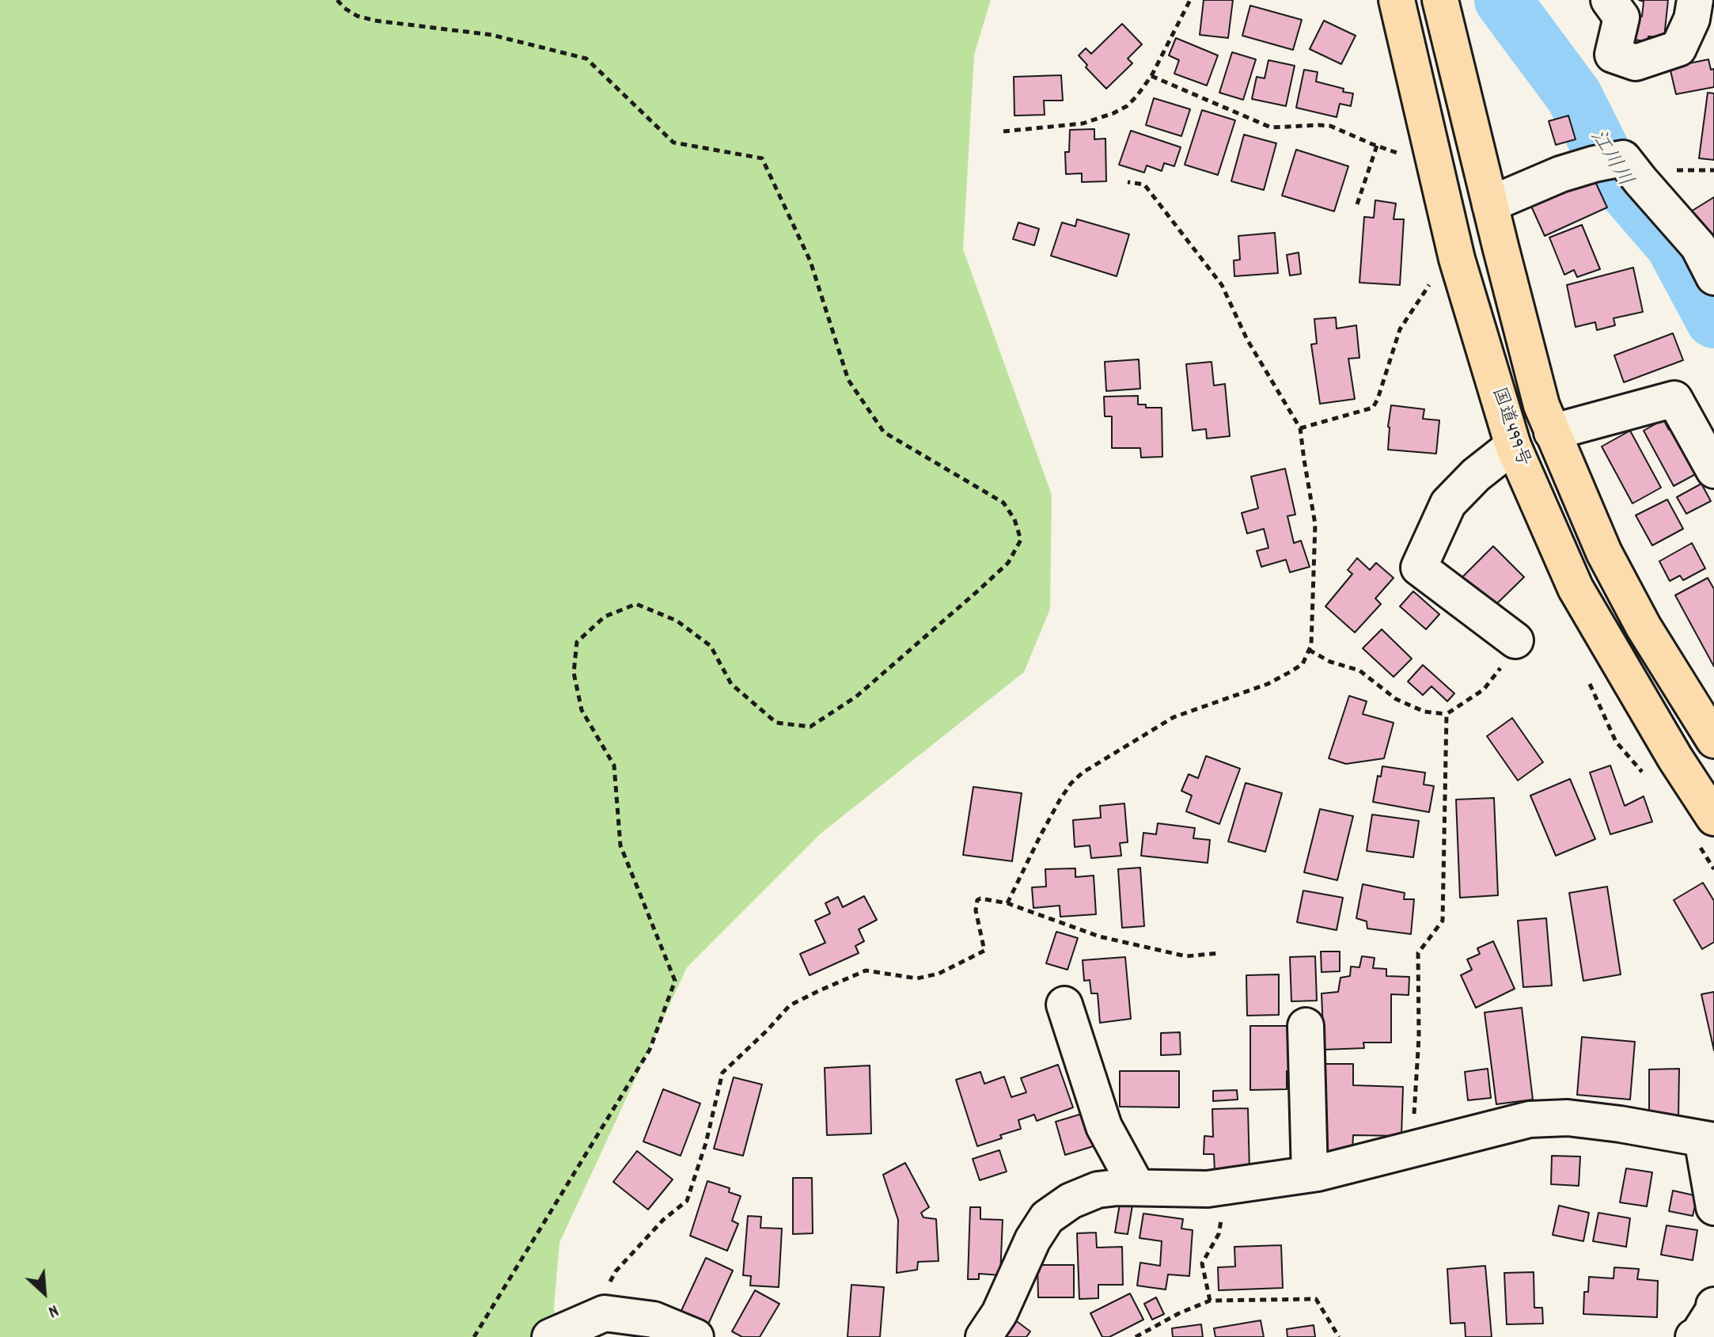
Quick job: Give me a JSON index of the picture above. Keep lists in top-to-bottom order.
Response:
{
  "streets": {
    "highway": ["国道499号"]
  },
  "water": ["江川川"],
  "north": "bottom right"
}
